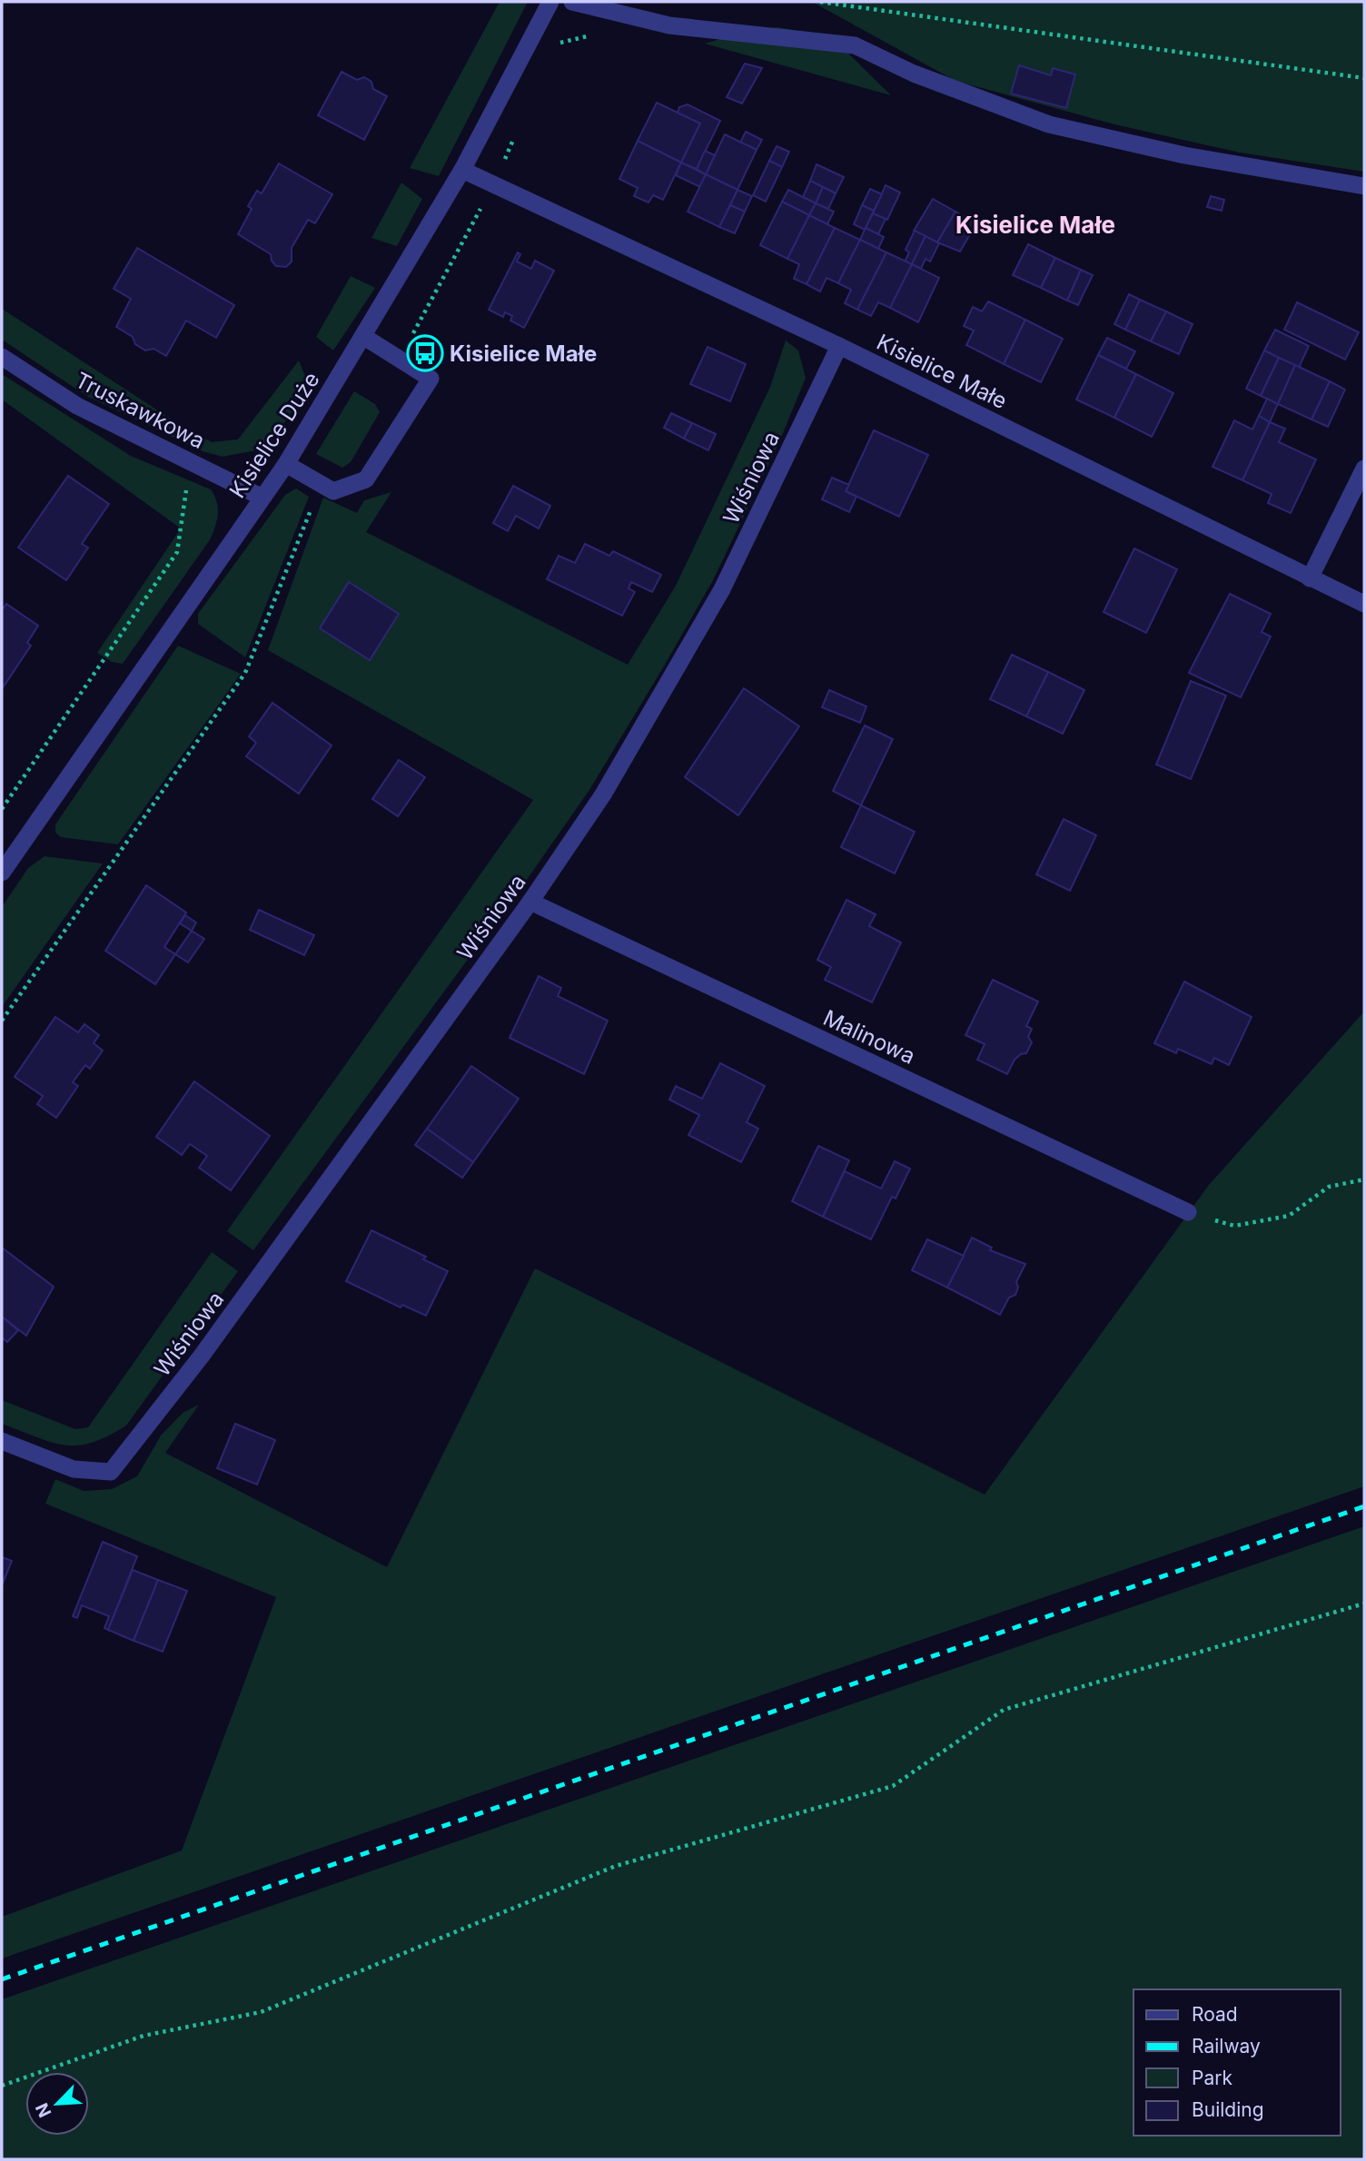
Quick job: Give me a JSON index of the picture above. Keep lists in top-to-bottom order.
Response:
{
  "streets": {
    "street": [
      "Kisielice Małe",
      "Truskawkowa",
      "Kisielice Duże",
      "Wiśniowa",
      "Malinowa"
    ]
  },
  "crossings": [
    ["Kisielice Małe", "Kisielice Duże"],
    ["Kisielice Małe", "Wiśniowa"],
    ["Truskawkowa", "Kisielice Duże"],
    ["Wiśniowa", "Malinowa"]
  ],
  "districts": ["Kisielice Małe"],
  "places": {
    "bus stop": ["Kisielice Małe"]
  },
  "legend": [
    "Road",
    "Railway",
    "Park",
    "Building"
  ],
  "north": "bottom left"
}
